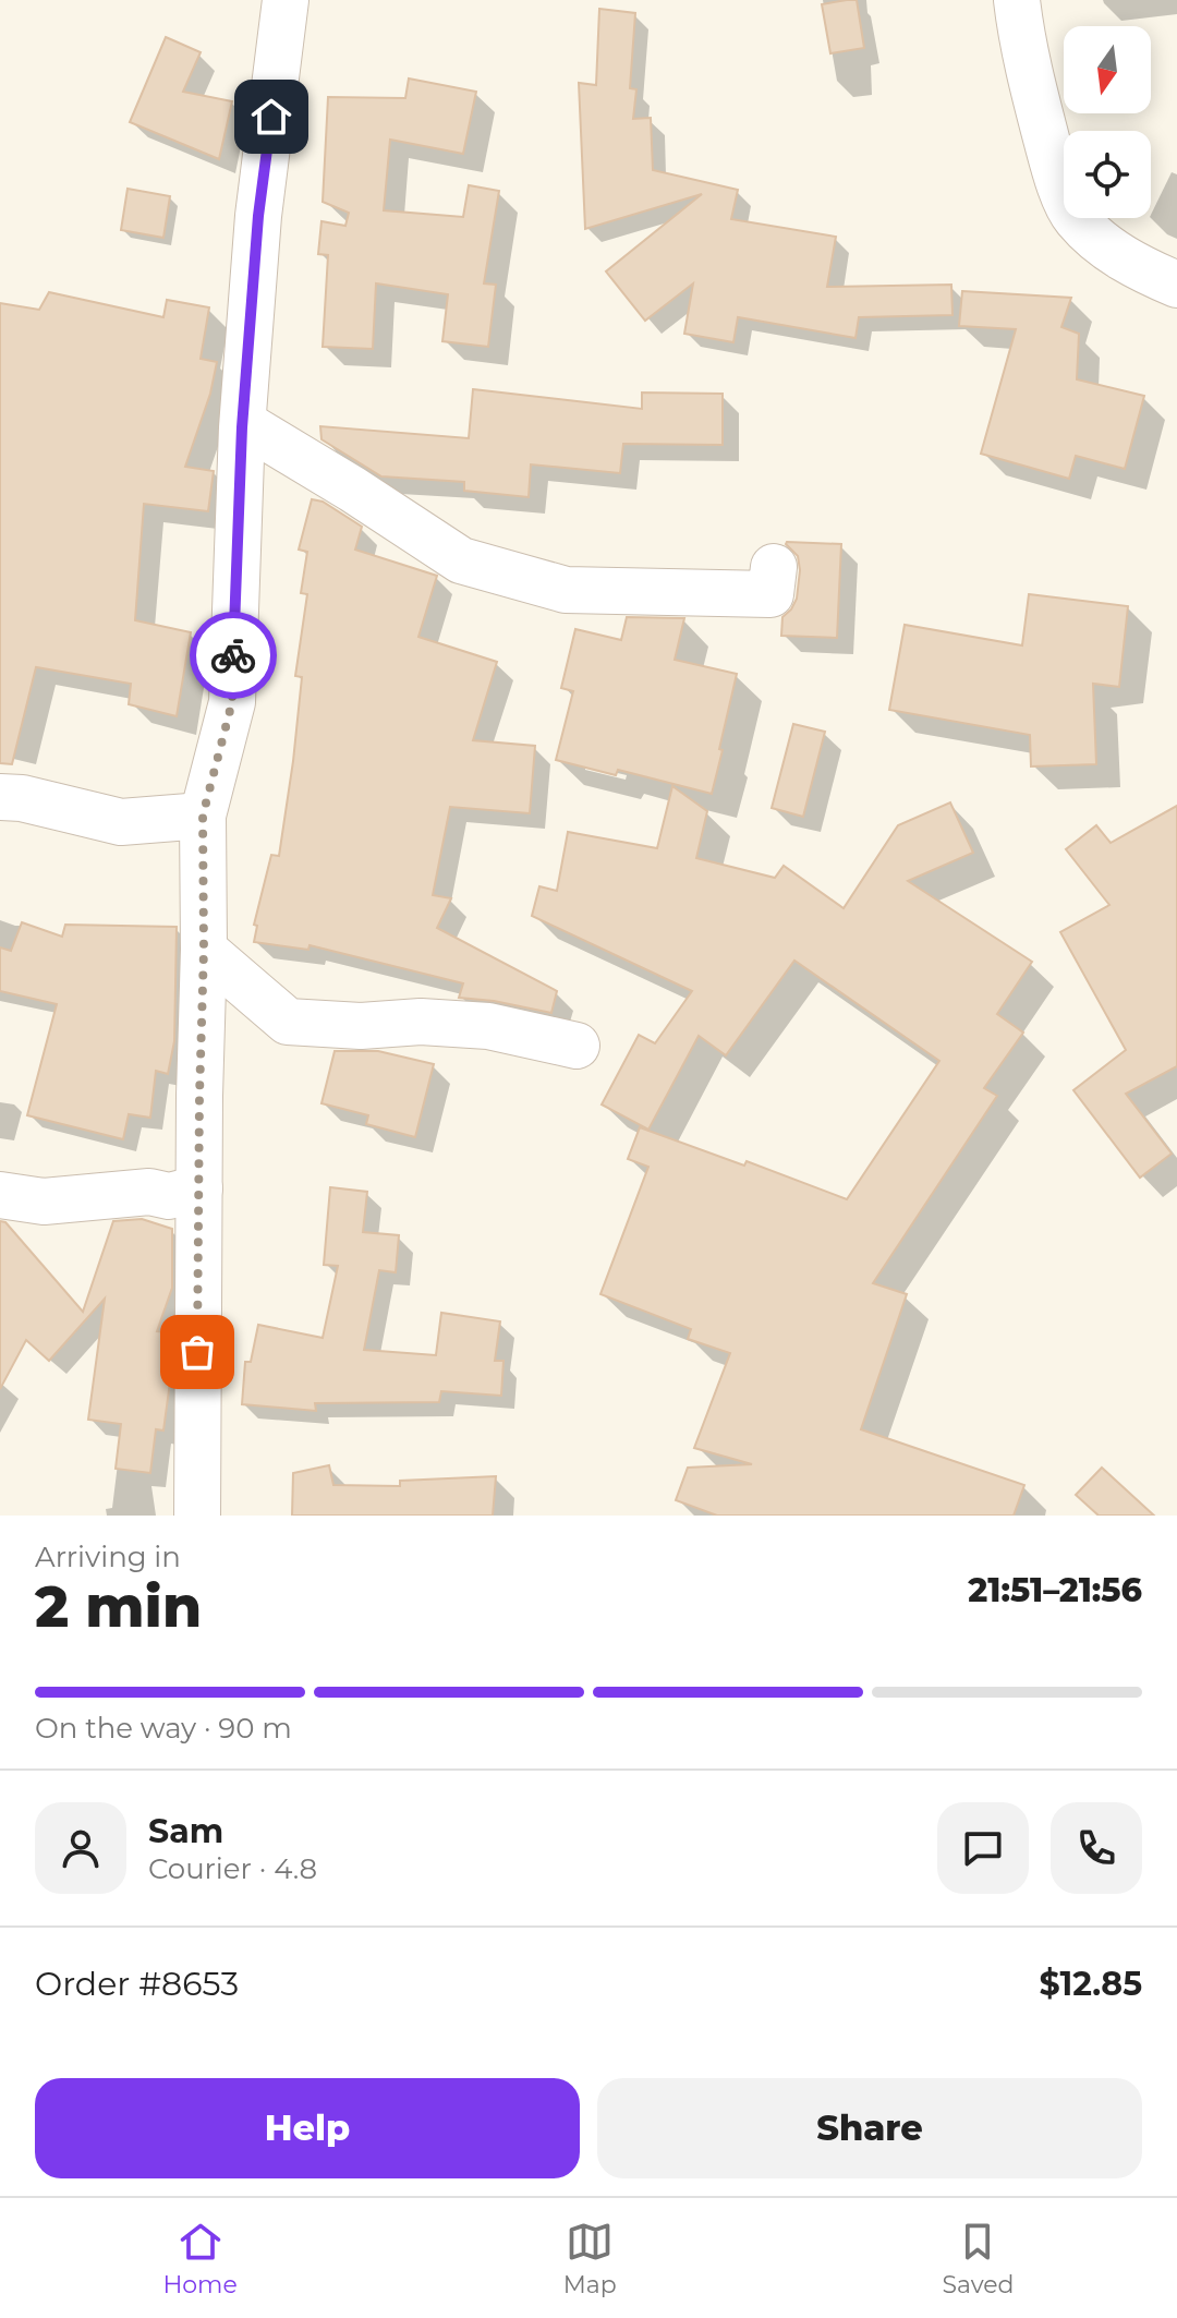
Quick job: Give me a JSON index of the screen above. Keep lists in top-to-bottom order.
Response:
{
  "north": "bottom",
  "page": {
    "heading": ["2 min", "Arriving in", "21:51–21:56"],
    "panel": [
      "Sam",
      "Courier · 4.8",
      "Order #8653",
      "$12.85"
    ],
    "bar": "On the way · 90 m",
    "buttons": ["Help", "Share"],
    "tabs": ["Home", "Map", "Saved"]
  }
}
